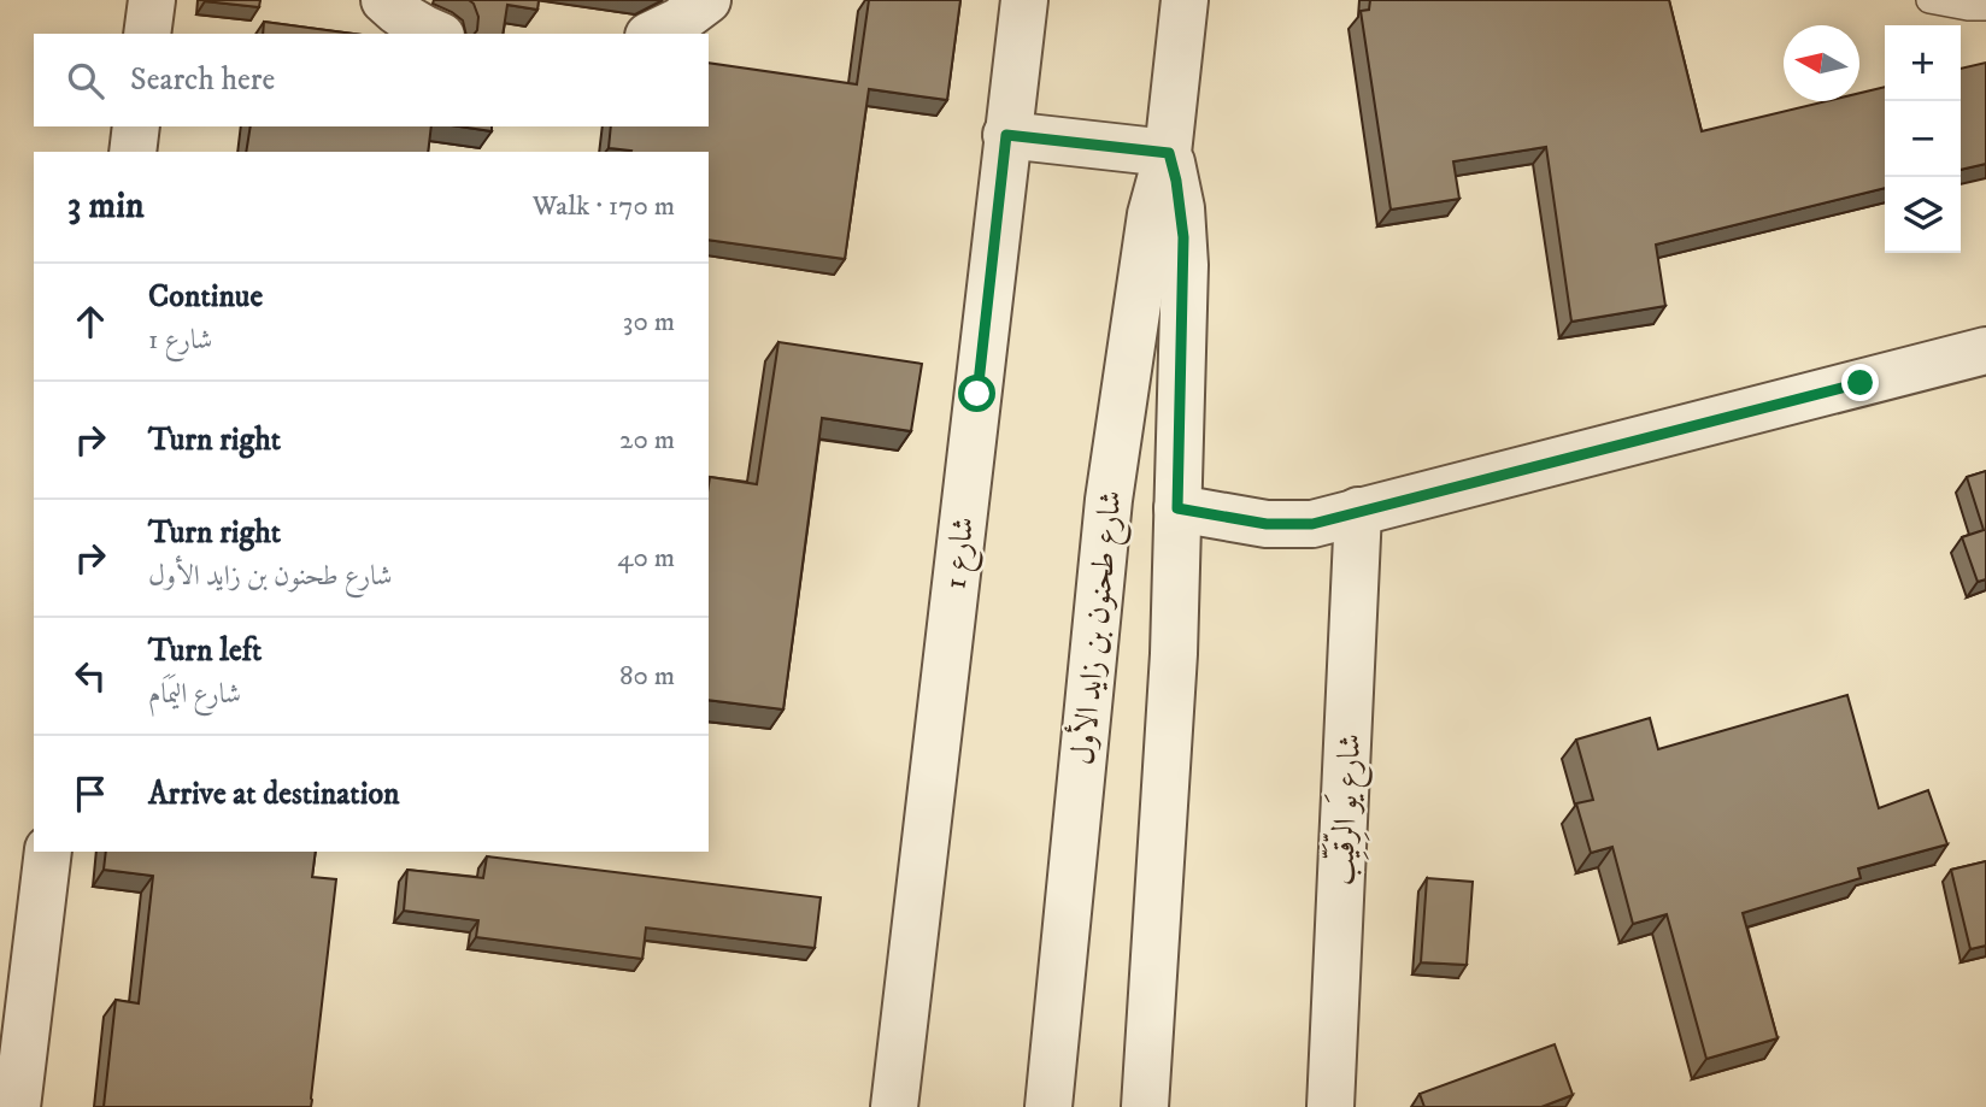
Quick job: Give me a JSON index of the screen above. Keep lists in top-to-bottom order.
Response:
{
  "streets": {
    "street": ["شارع 1", "شارع طحنون بن زايد الأول", "شارع يَو الرِّقَيِّب"]
  },
  "north": "left",
  "page": {
    "map_buttons": ["+", "−"],
    "search": "Search here",
    "heading": ["3 min", "Walk · 170 m"],
    "list": [
      ["Continue", "شارع 1", "30 m"],
      ["Turn right", "20 m"],
      ["Turn right", "شارع طحنون بن زايد الأول", "40 m"],
      ["Turn left", "شارع اليَمَام", "80 m"],
      "Arrive at destination"
    ]
  }
}
